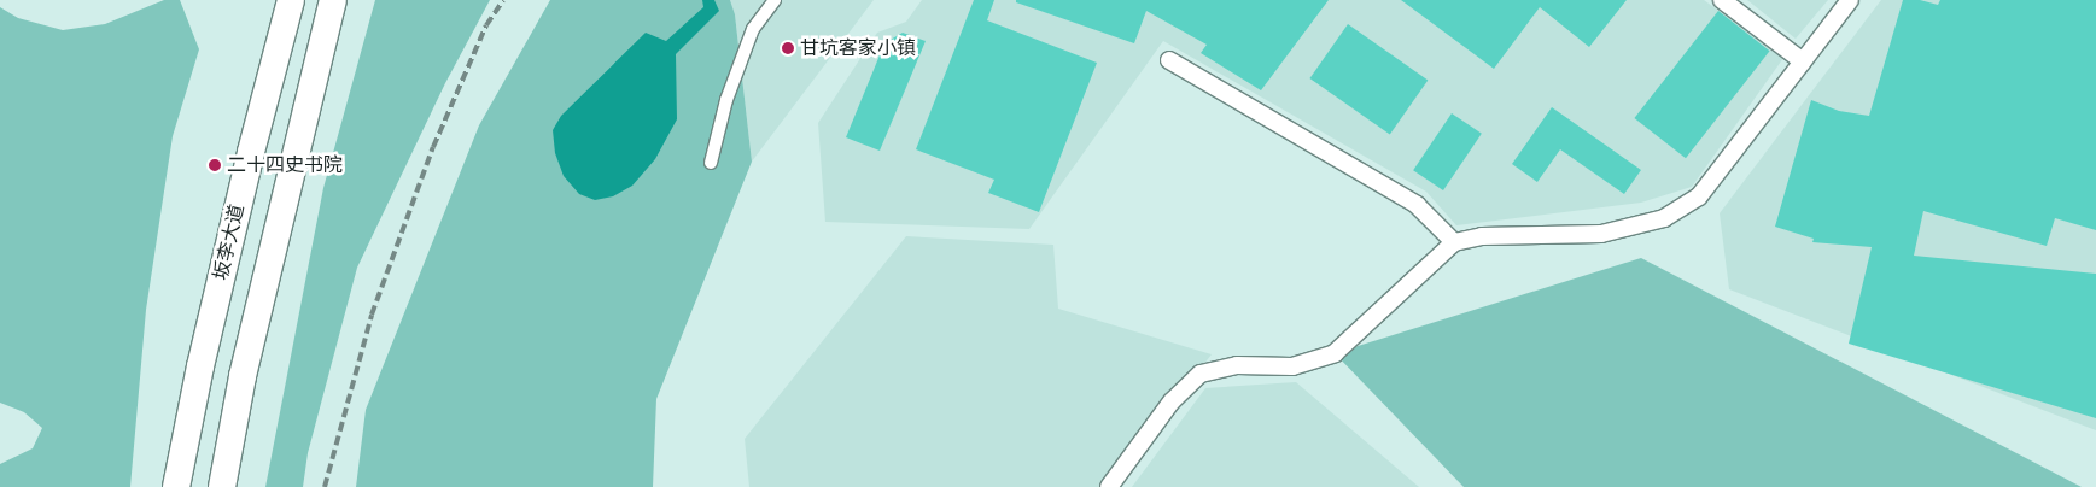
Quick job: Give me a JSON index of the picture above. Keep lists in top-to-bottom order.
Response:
{
  "streets": {
    "main road": ["坂李大道"]
  },
  "places": ["甘坑客家小镇", "二十四史书院"]
}
